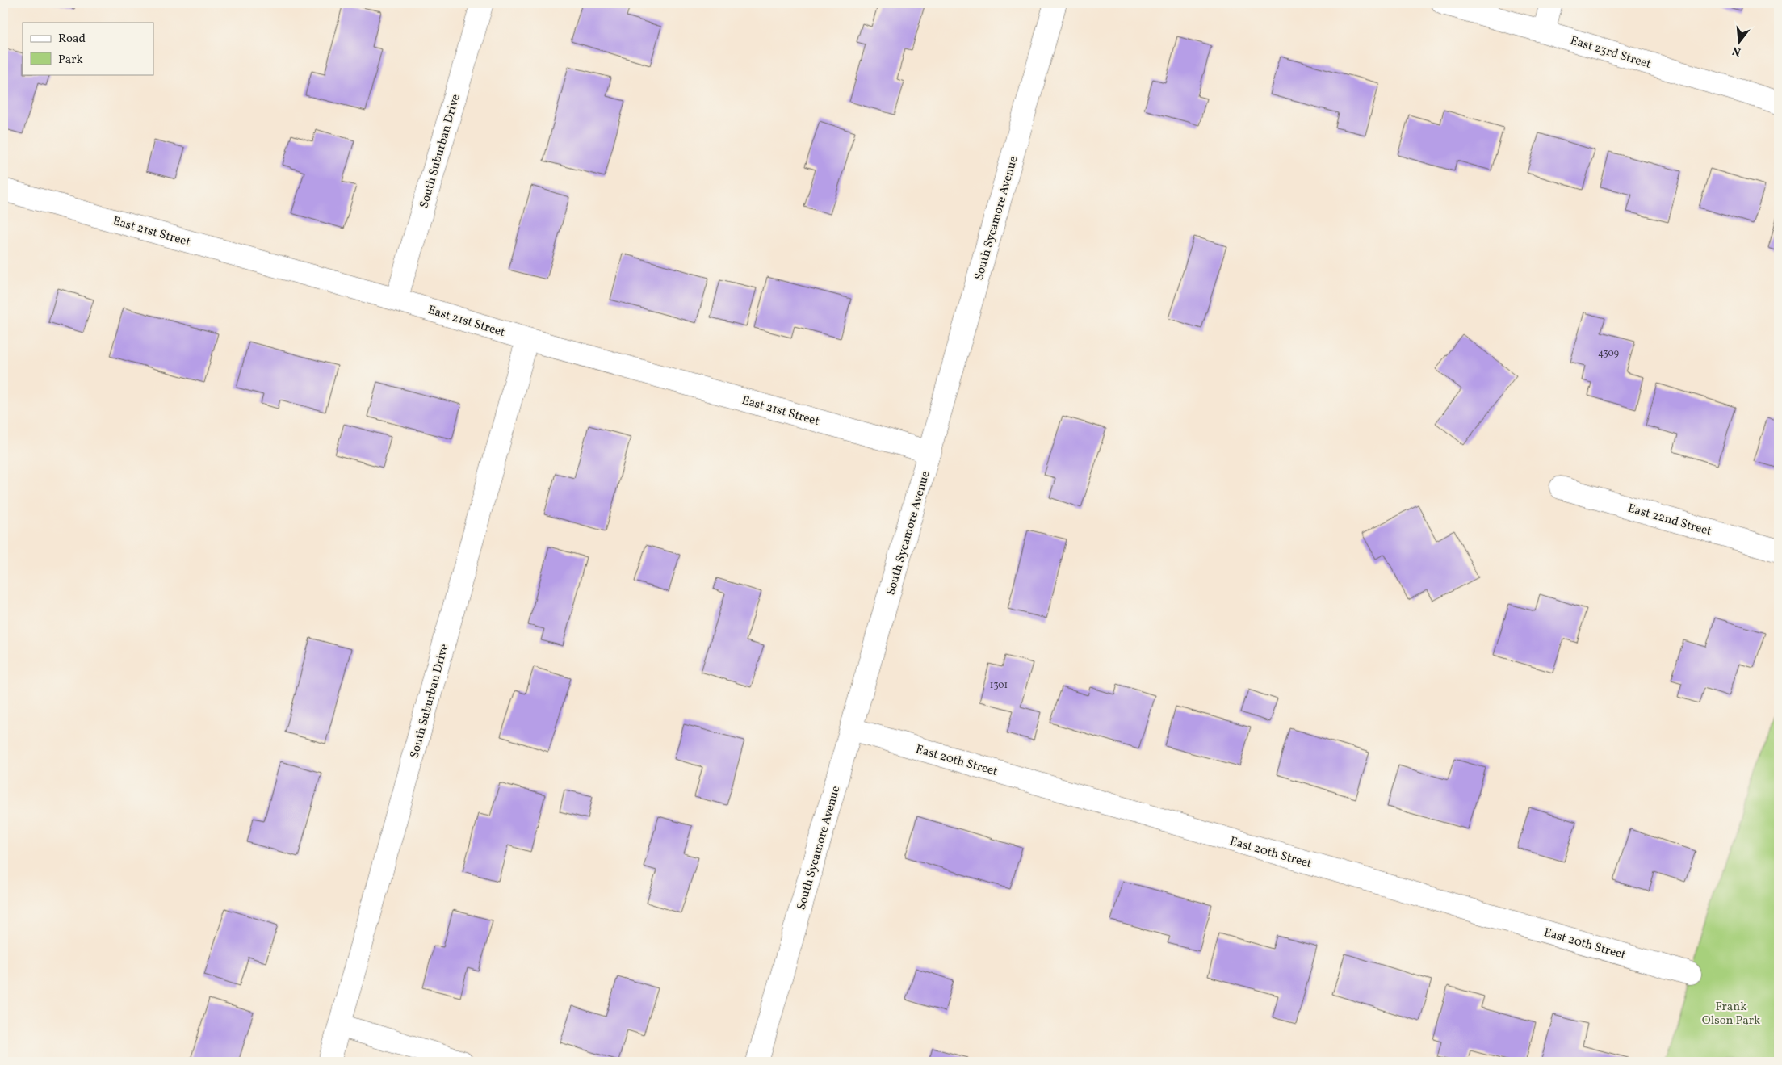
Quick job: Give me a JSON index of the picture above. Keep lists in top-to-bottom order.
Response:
{
  "streets": {
    "street": [
      "East 23rd Street",
      "South Suburban Drive",
      "South Sycamore Avenue",
      "East 21st Street",
      "East 22nd Street",
      "East 20th Street"
    ]
  },
  "crossings": [
    ["South Suburban Drive", "East 21st Street"],
    ["South Sycamore Avenue", "East 21st Street"],
    ["South Sycamore Avenue", "East 20th Street"]
  ],
  "parks": ["Frank Olson Park"],
  "house_numbers": ["4309", "1301"],
  "legend": ["Road", "Park"],
  "north": "bottom"
}
